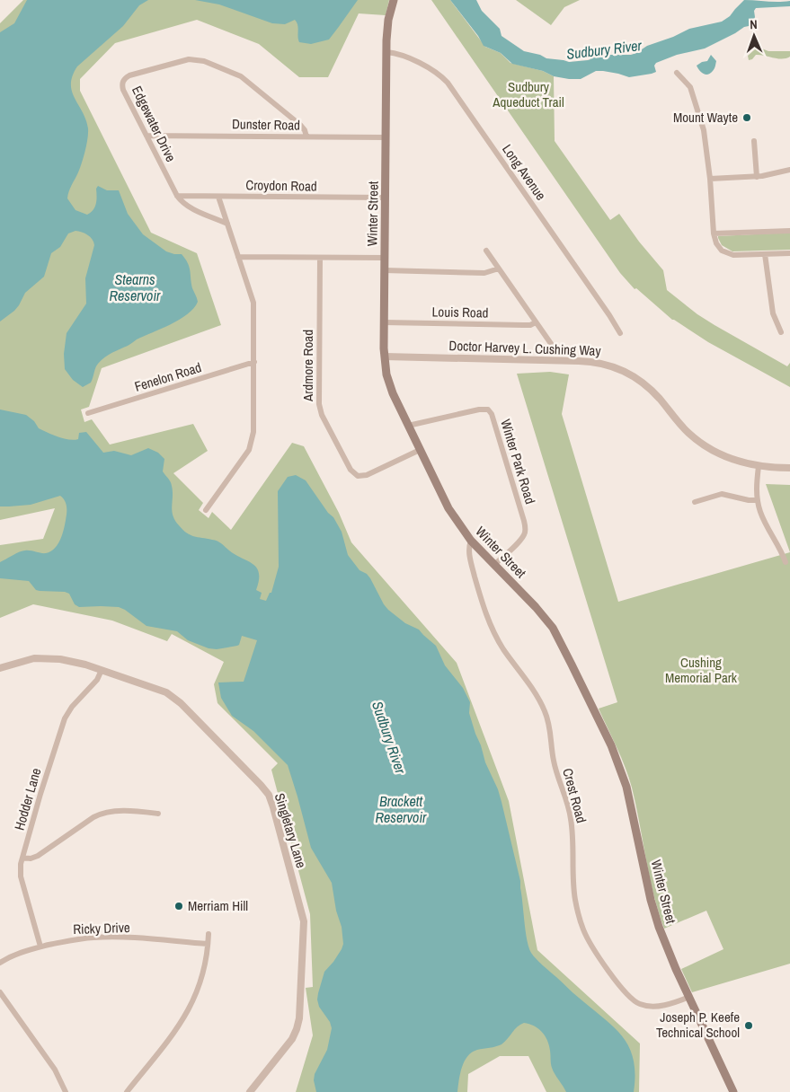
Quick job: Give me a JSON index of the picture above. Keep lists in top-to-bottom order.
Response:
{
  "streets": {
    "main road": ["Winter Street"],
    "street": [
      "Edgewater Drive",
      "Dunster Road",
      "Long Avenue",
      "Croydon Road",
      "Louis Road",
      "Doctor Harvey L. Cushing Way",
      "Ardmore Road",
      "Fenelon Road",
      "Winter Park Road",
      "Crest Road",
      "Hodder Lane",
      "Singletary Lane",
      "Ricky Drive"
    ]
  },
  "crossings": [
    ["Edgewater Drive", "Dunster Road"],
    ["Edgewater Drive", "Croydon Road"],
    ["Dunster Road", "Winter Street"],
    ["Long Avenue", "Winter Street"],
    ["Croydon Road", "Winter Street"],
    ["Winter Street", "Louis Road"],
    ["Winter Street", "Doctor Harvey L. Cushing Way"],
    ["Winter Street", "Ardmore Road"],
    ["Winter Street", "Winter Park Road"],
    ["Winter Street", "Crest Road"],
    ["Hodder Lane", "Singletary Lane"],
    ["Hodder Lane", "Ricky Drive"]
  ],
  "water": ["Sudbury River", "Stearns Reservoir", "Brackett Reservoir"],
  "parks": ["Sudbury Aqueduct Trail", "Cushing Memorial Park"],
  "places": ["Mount Wayte", "Merriam Hill", "Joseph P. Keefe Technical School"],
  "north": "top"
}
